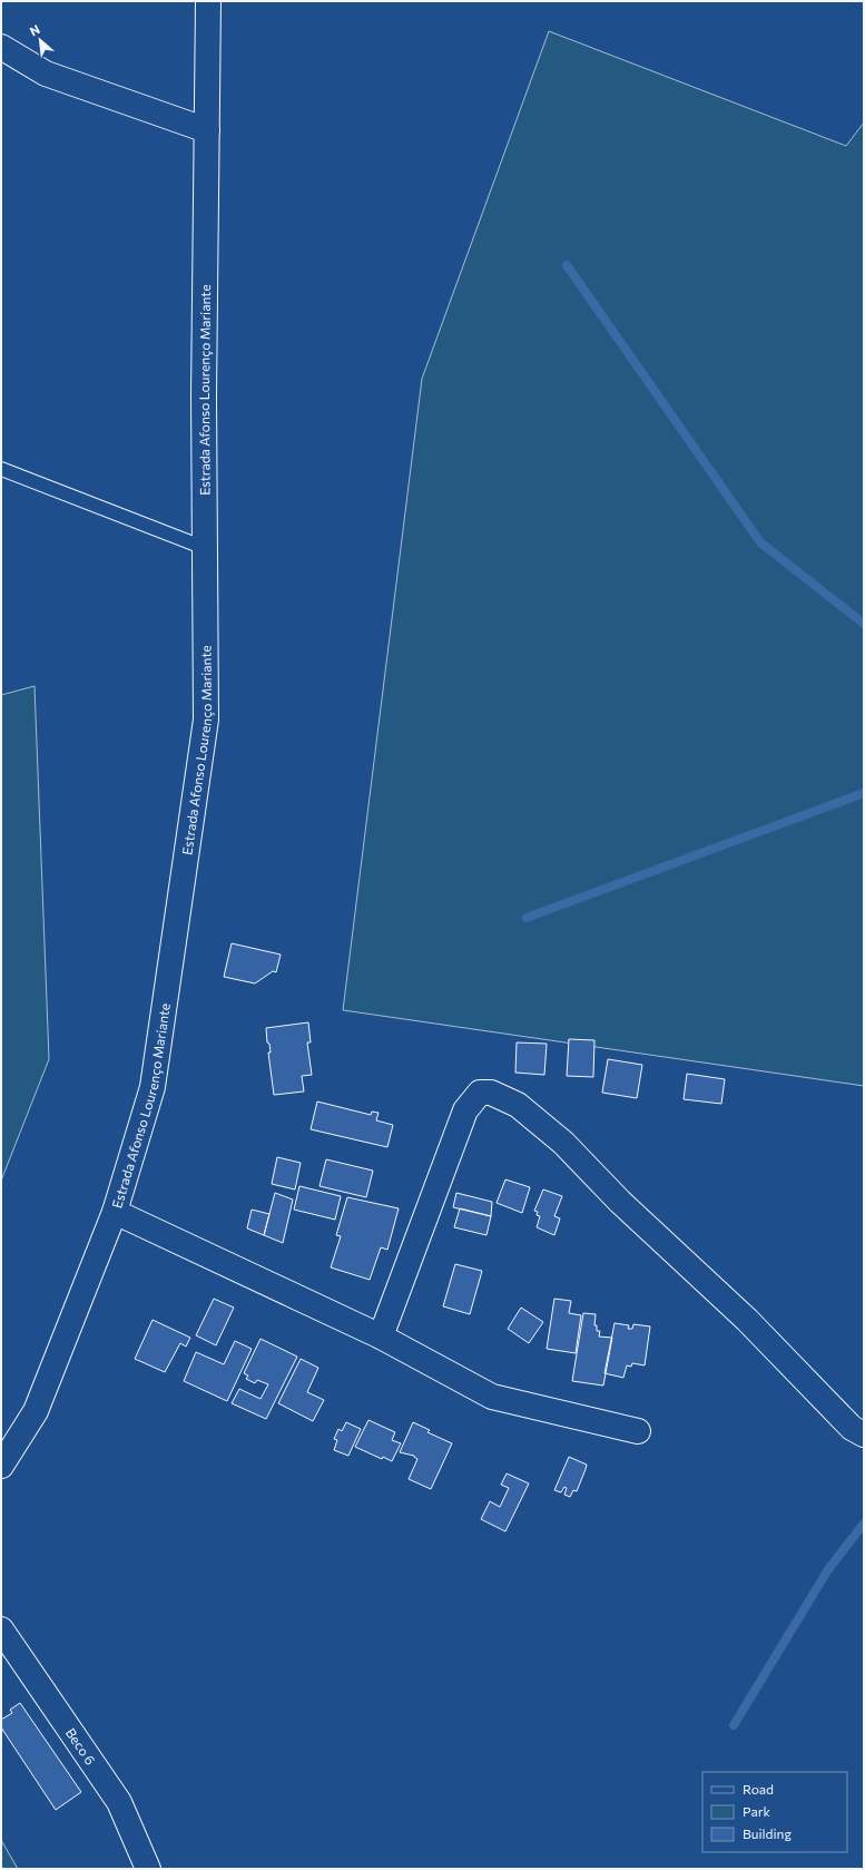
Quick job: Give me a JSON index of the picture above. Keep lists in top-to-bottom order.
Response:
{
  "streets": {
    "street": ["Estrada Afonso Lourenço Mariante", "Beco 6"]
  },
  "legend": ["Road", "Park", "Building"],
  "north": "top left"
}
